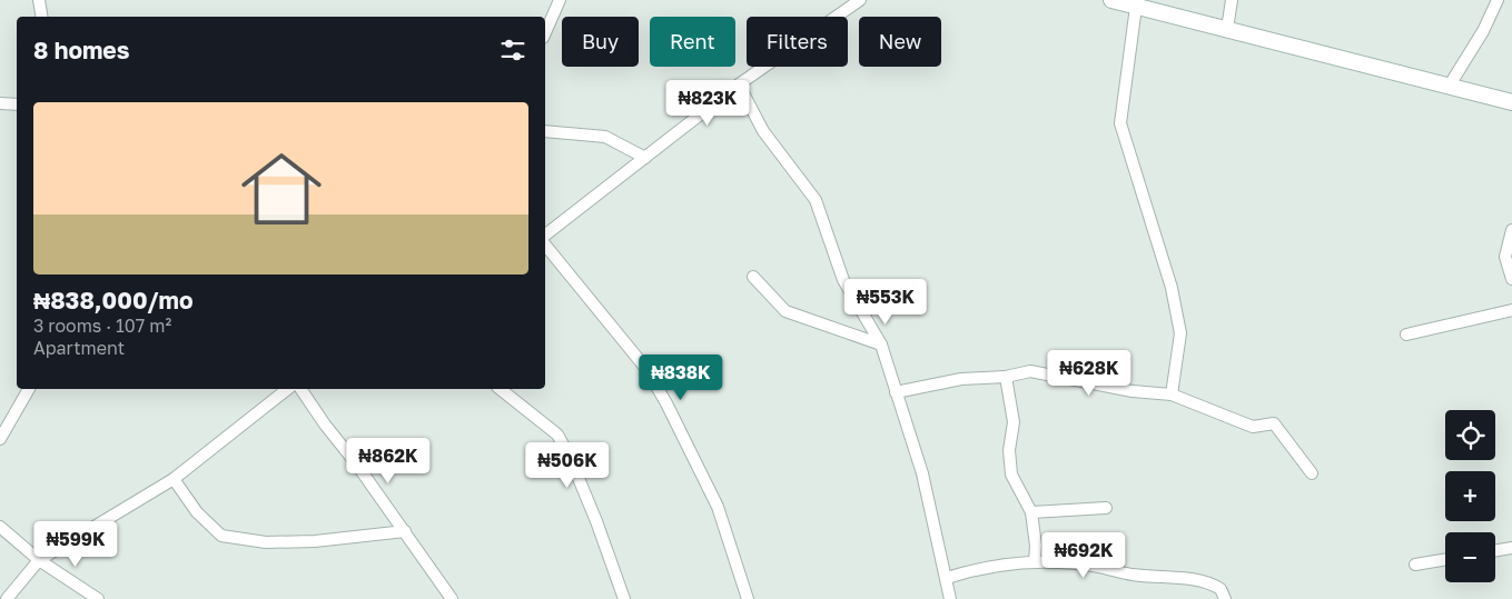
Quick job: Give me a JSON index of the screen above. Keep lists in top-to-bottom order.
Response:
{
  "page": {
    "chip": [
      "Buy",
      "Rent",
      "Filters",
      "New"
    ],
    "heading": "8 homes",
    "price": [
      "₦823K",
      "₦553K",
      "₦628K",
      "₦838K",
      "₦862K",
      "₦506K",
      "₦599K",
      "₦692K"
    ],
    "list": [
      {
        "name": "₦838,000/mo",
        "note": "3 rooms · 107 m² · Apartment"
      }
    ],
    "map_buttons": ["+", "−"]
  }
}
